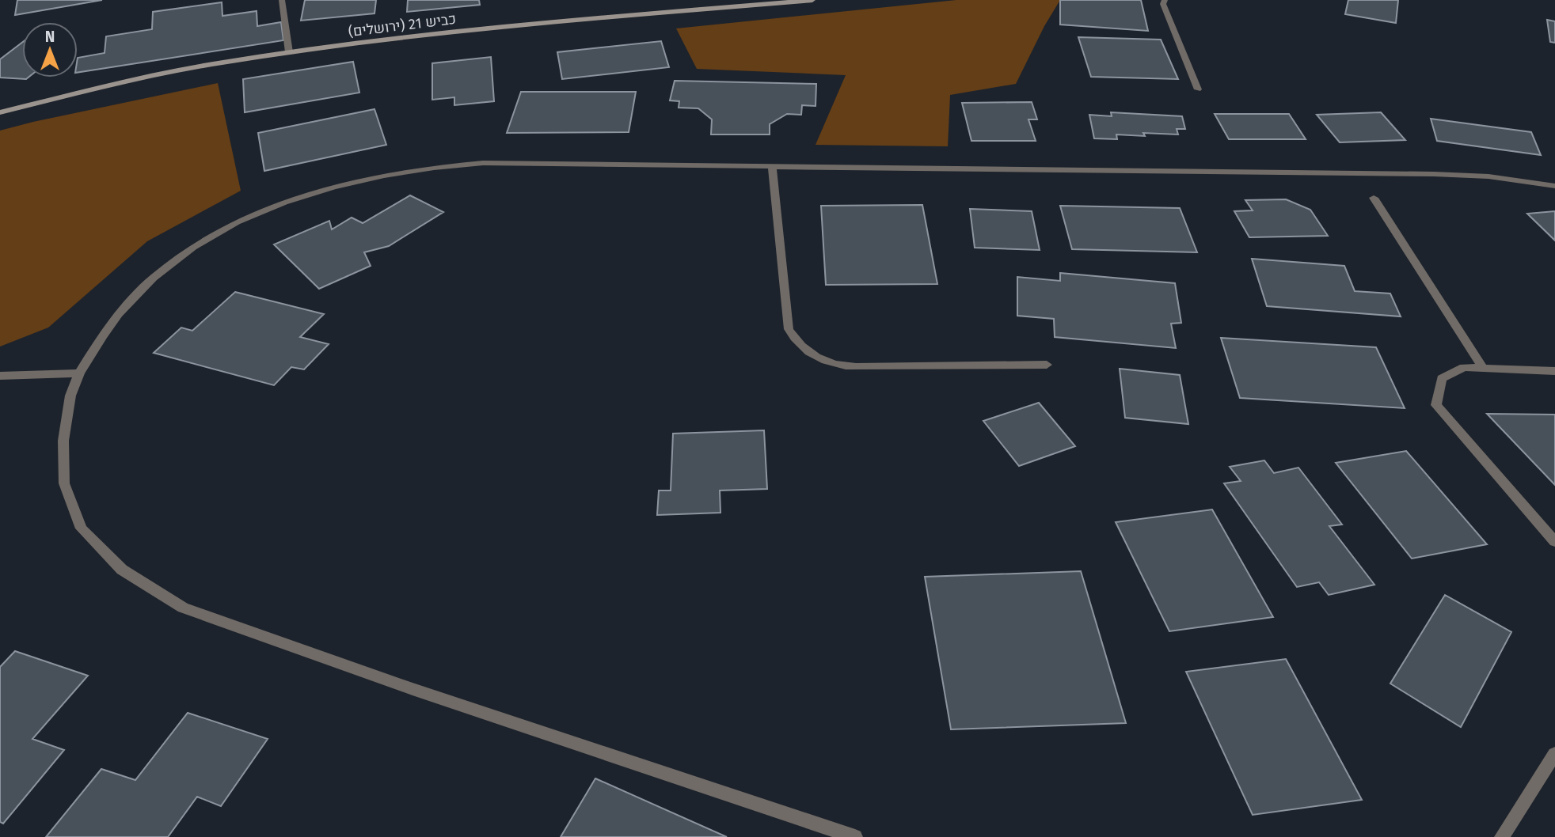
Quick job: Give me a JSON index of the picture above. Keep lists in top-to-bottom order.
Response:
{
  "streets": {
    "main road": ["כביש 21 (ירושלים)"]
  },
  "north": "top"
}
